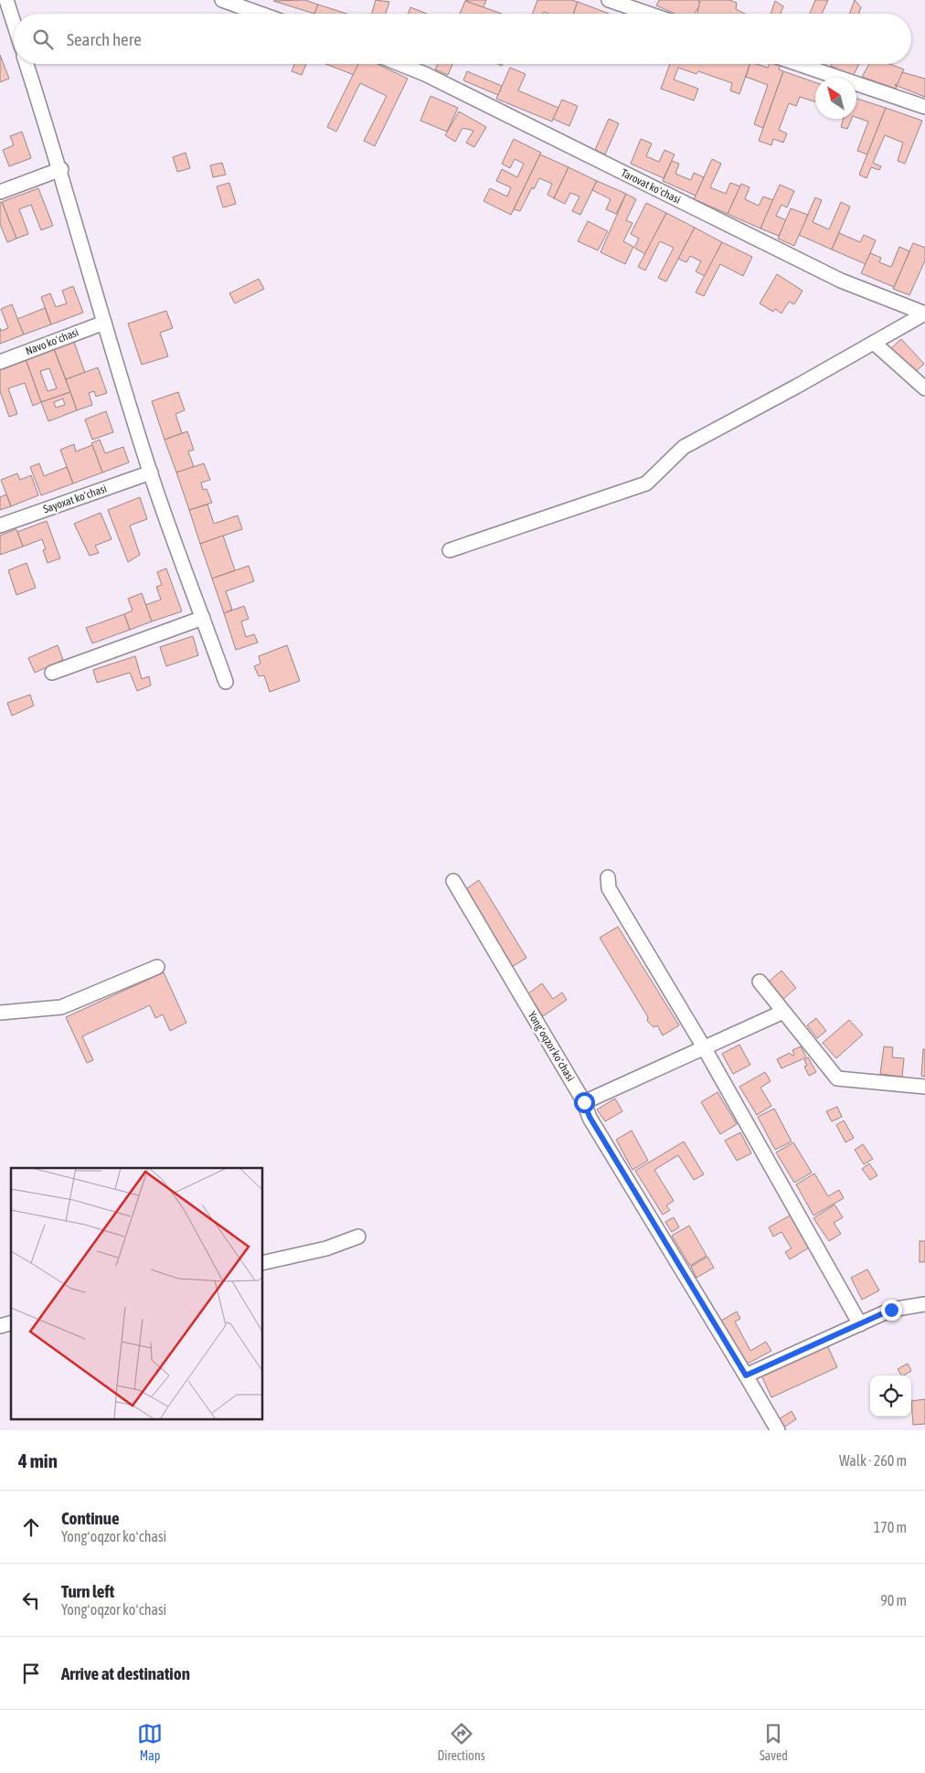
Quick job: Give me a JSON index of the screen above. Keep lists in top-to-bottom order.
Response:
{
  "streets": {
    "street": [
      "Tarovat koʻchasi",
      "Navo koʻchasi",
      "Sayoxat koʻchasi",
      "Yongʻoqzor koʻchasi"
    ]
  },
  "north": "top left",
  "page": {
    "search": "Search here",
    "heading": ["4 min", "Walk · 260 m"],
    "list": [
      ["Continue", "Yongʻoqzor koʻchasi", "170 m"],
      ["Turn left", "Yongʻoqzor koʻchasi", "90 m"],
      "Arrive at destination"
    ],
    "nav": ["Map", "Directions", "Saved"]
  }
}
